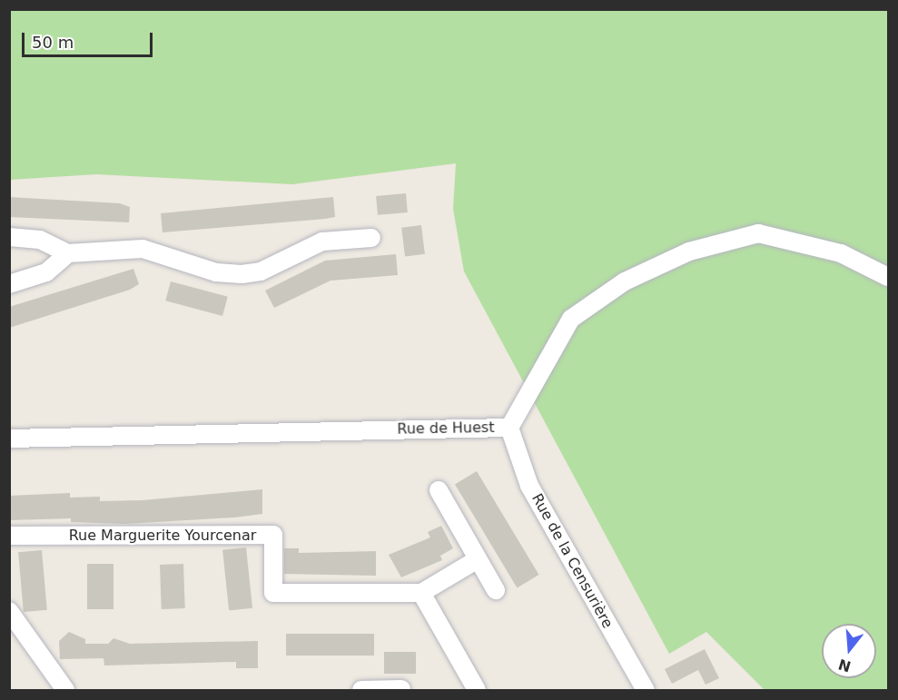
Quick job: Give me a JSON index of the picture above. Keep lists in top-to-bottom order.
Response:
{
  "streets": {
    "street": ["Rue de Huest", "Rue Marguerite Yourcenar", "Rue de la Censurière"]
  },
  "crossings": [
    ["Rue de Huest", "Rue de la Censurière"]
  ],
  "scale_bar": "50 m",
  "north": "bottom"
}
